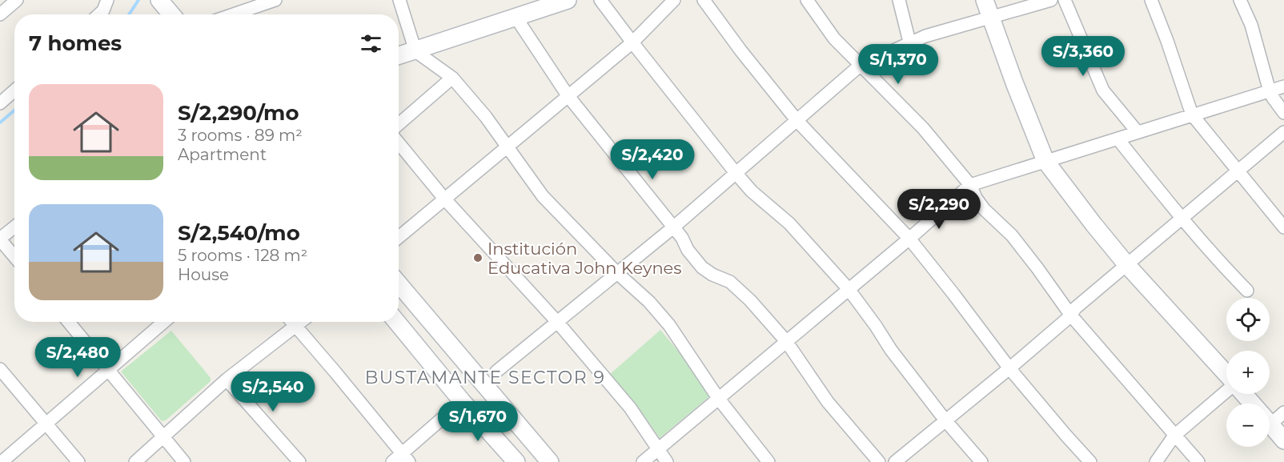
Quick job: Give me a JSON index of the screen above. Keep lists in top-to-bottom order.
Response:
{
  "districts": ["BUSTAMANTE SECTOR 9"],
  "places": ["Institución Educativa John Keynes"],
  "page": {
    "heading": "7 homes",
    "price": [
      "S/3,360",
      "S/1,370",
      "S/2,420",
      "S/2,290",
      "S/2,480",
      "S/2,540",
      "S/1,670"
    ],
    "list": [
      {
        "name": "S/2,290/mo",
        "note": "3 rooms · 89 m² · Apartment"
      },
      {
        "name": "S/2,540/mo",
        "note": "5 rooms · 128 m² · House"
      }
    ],
    "map_buttons": ["+", "−"]
  }
}
